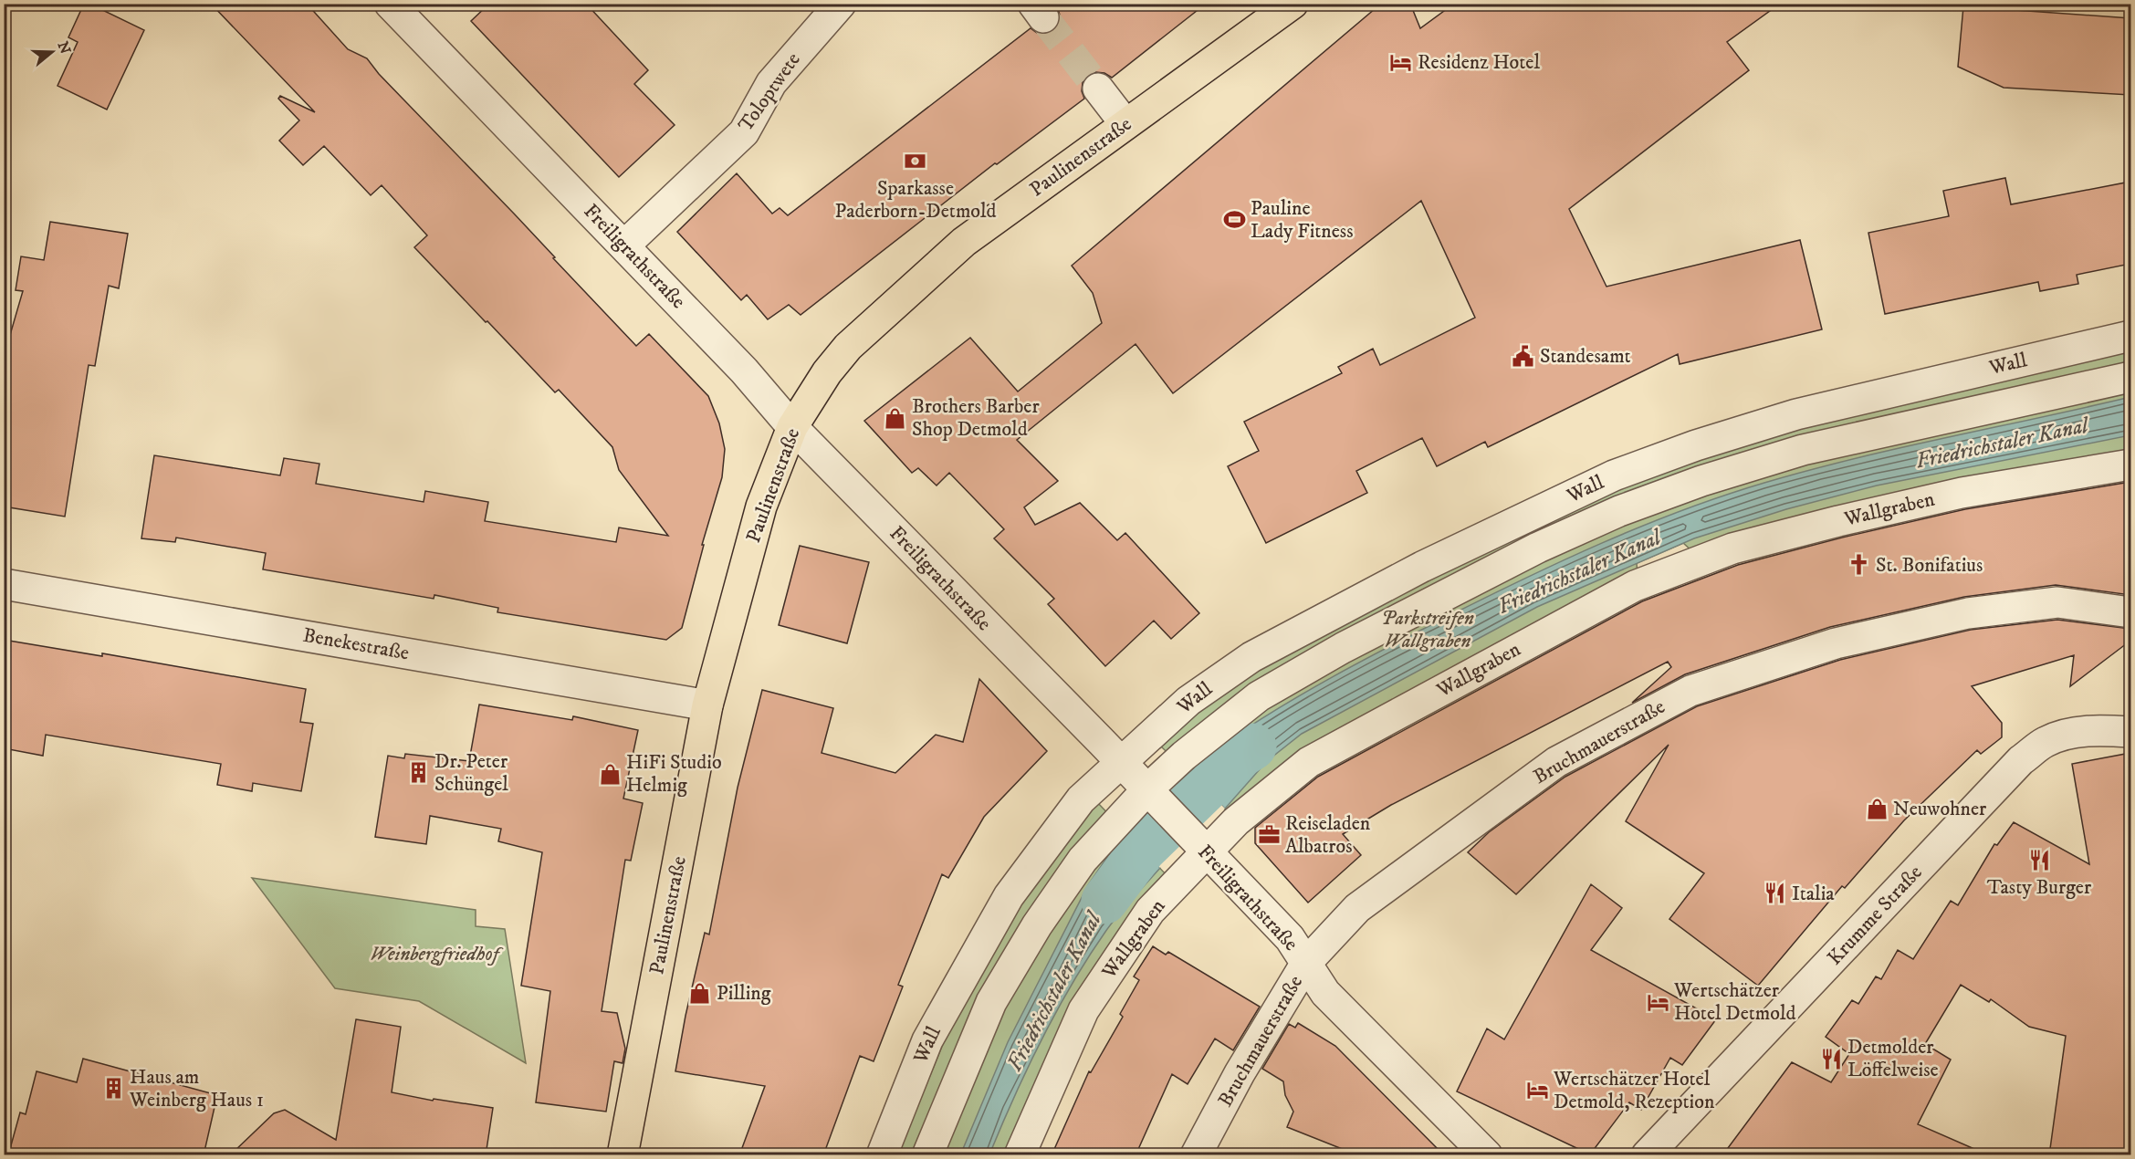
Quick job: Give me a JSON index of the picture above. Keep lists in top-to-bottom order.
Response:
{
  "streets": {
    "main road": ["Paulinenstraße"],
    "street": [
      "Toloptwete",
      "Freiligrathstraße",
      "Wall",
      "Wallgraben",
      "Benekestraße",
      "Bruchmauerstraße",
      "Krumme Straße"
    ]
  },
  "crossings": [
    ["Toloptwete", "Freiligrathstraße"],
    ["Paulinenstraße", "Freiligrathstraße"],
    ["Paulinenstraße", "Benekestraße"],
    ["Freiligrathstraße", "Wall"],
    ["Freiligrathstraße", "Wallgraben"],
    ["Freiligrathstraße", "Bruchmauerstraße"]
  ],
  "water": ["Friedrichstaler Kanal"],
  "parks": ["Parkstreifen Wallgraben", "Weinbergfriedhof"],
  "places": {
    "hotel": ["Residenz Hotel", "Wertschätzer Hotel Detmold", "Wertschätzer Hotel Detmold, Rezeption"],
    "bank": ["Sparkasse Paderborn-Detmold"],
    "sports": ["Pauline Lady Fitness"],
    "public building": ["Standesamt"],
    "shop": [
      "Brothers Barber Shop Detmold",
      "HiFi Studio Helmig",
      "Neuwohner",
      "Pilling"
    ],
    "church": ["St. Bonifatius"],
    "building": ["Dr. Peter Schüngel", "Haus am Weinberg Haus 1"],
    "office": ["Reiseladen Albatros"],
    "restaurant": ["Tasty Burger", "Italia", "Detmolder Löffelweise"]
  },
  "north": "right"
}
